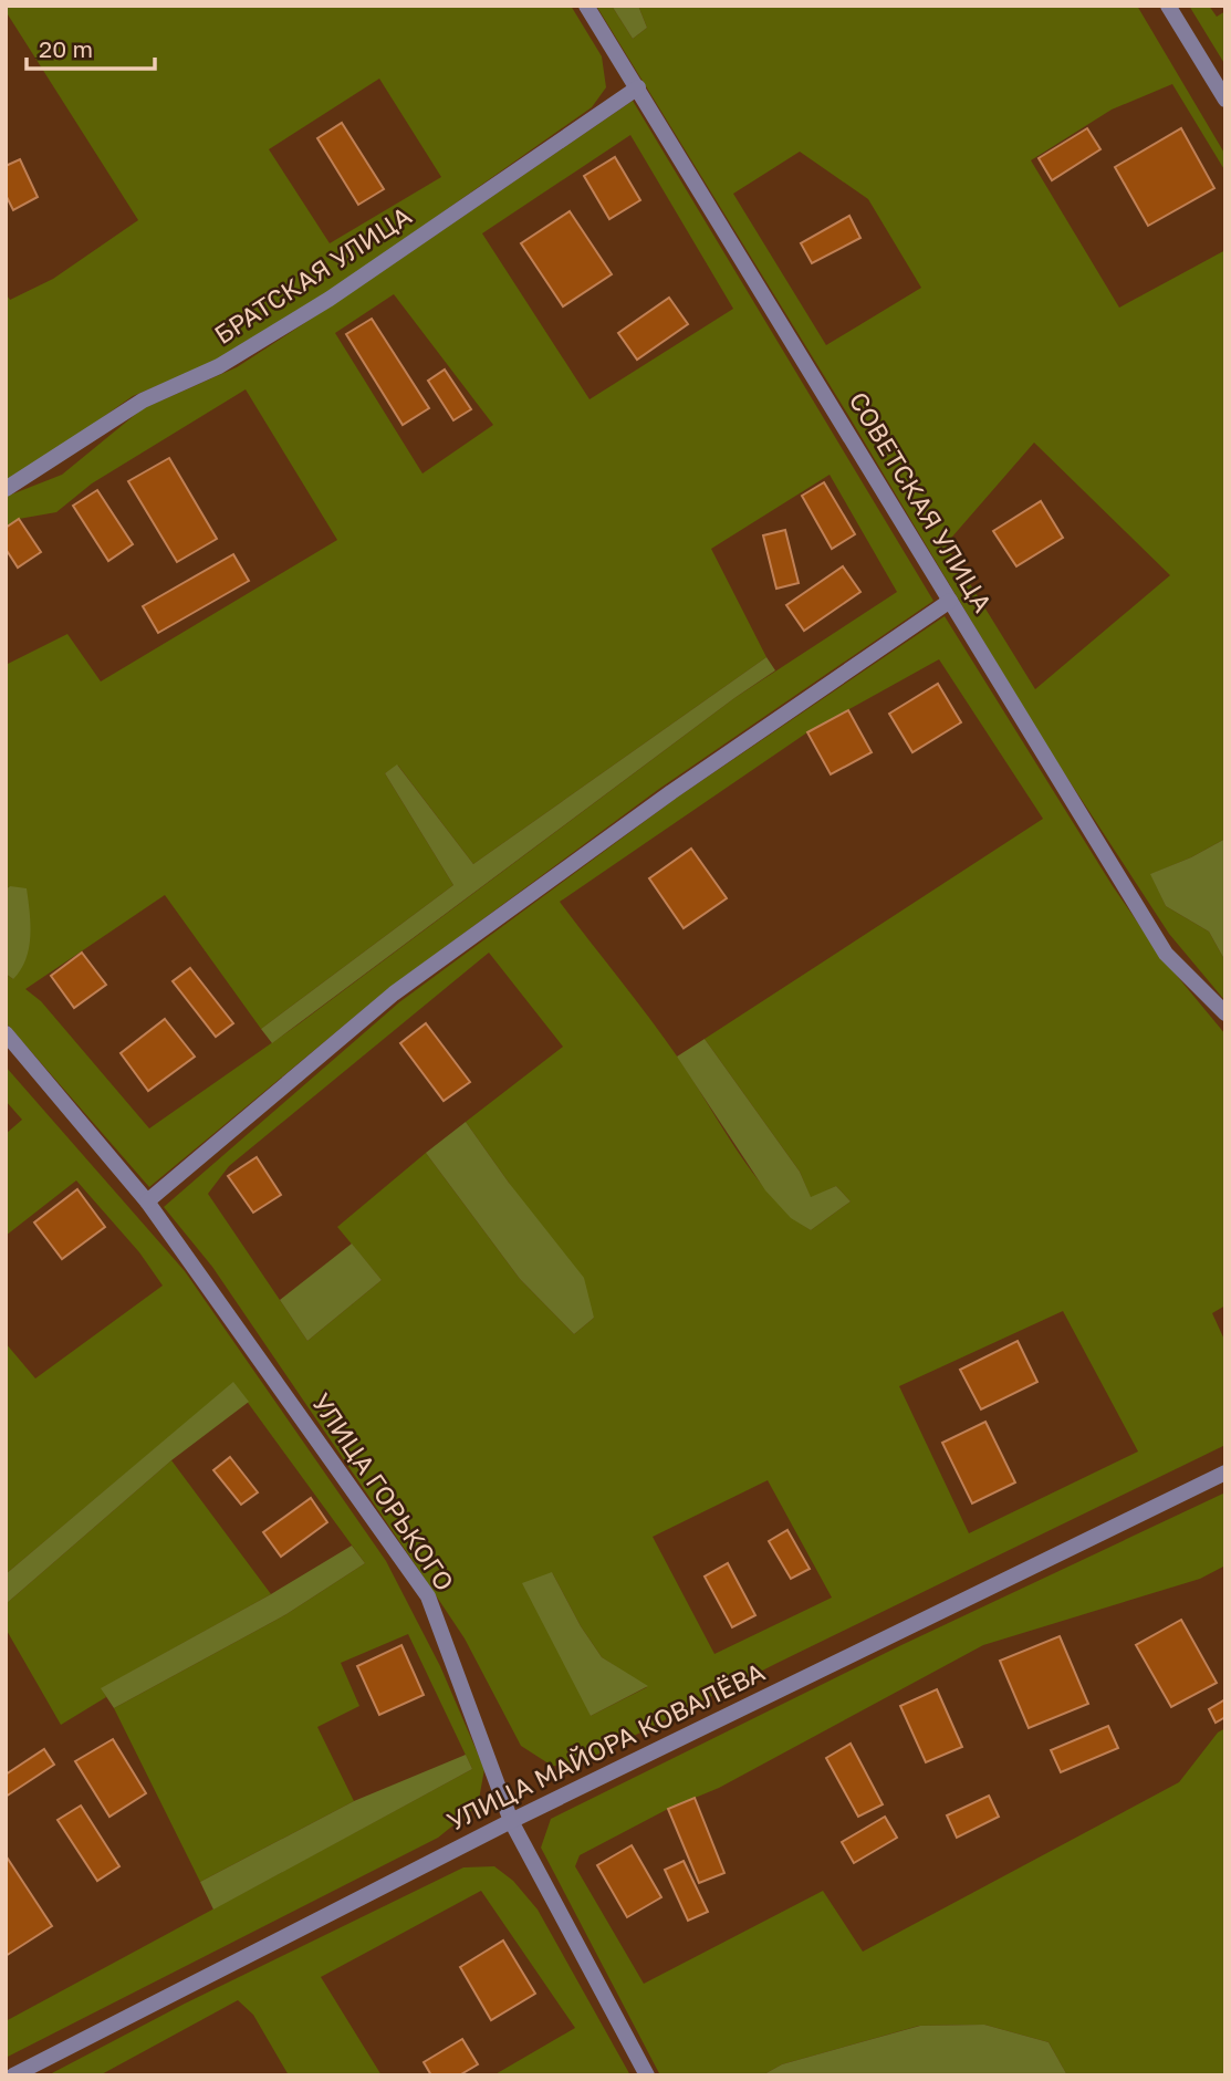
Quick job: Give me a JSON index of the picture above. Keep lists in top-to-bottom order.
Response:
{
  "streets": {
    "street": [
      "БРАТСКАЯ УЛИЦА",
      "СОВЕТСКАЯ УЛИЦА",
      "УЛИЦА ГОРЬКОГО",
      "УЛИЦА МАЙОРА КОВАЛЁВА"
    ]
  },
  "crossings": [
    ["БРАТСКАЯ УЛИЦА", "СОВЕТСКАЯ УЛИЦА"],
    ["УЛИЦА ГОРЬКОГО", "УЛИЦА МАЙОРА КОВАЛЁВА"]
  ],
  "scale_bar": "20 m"
}
